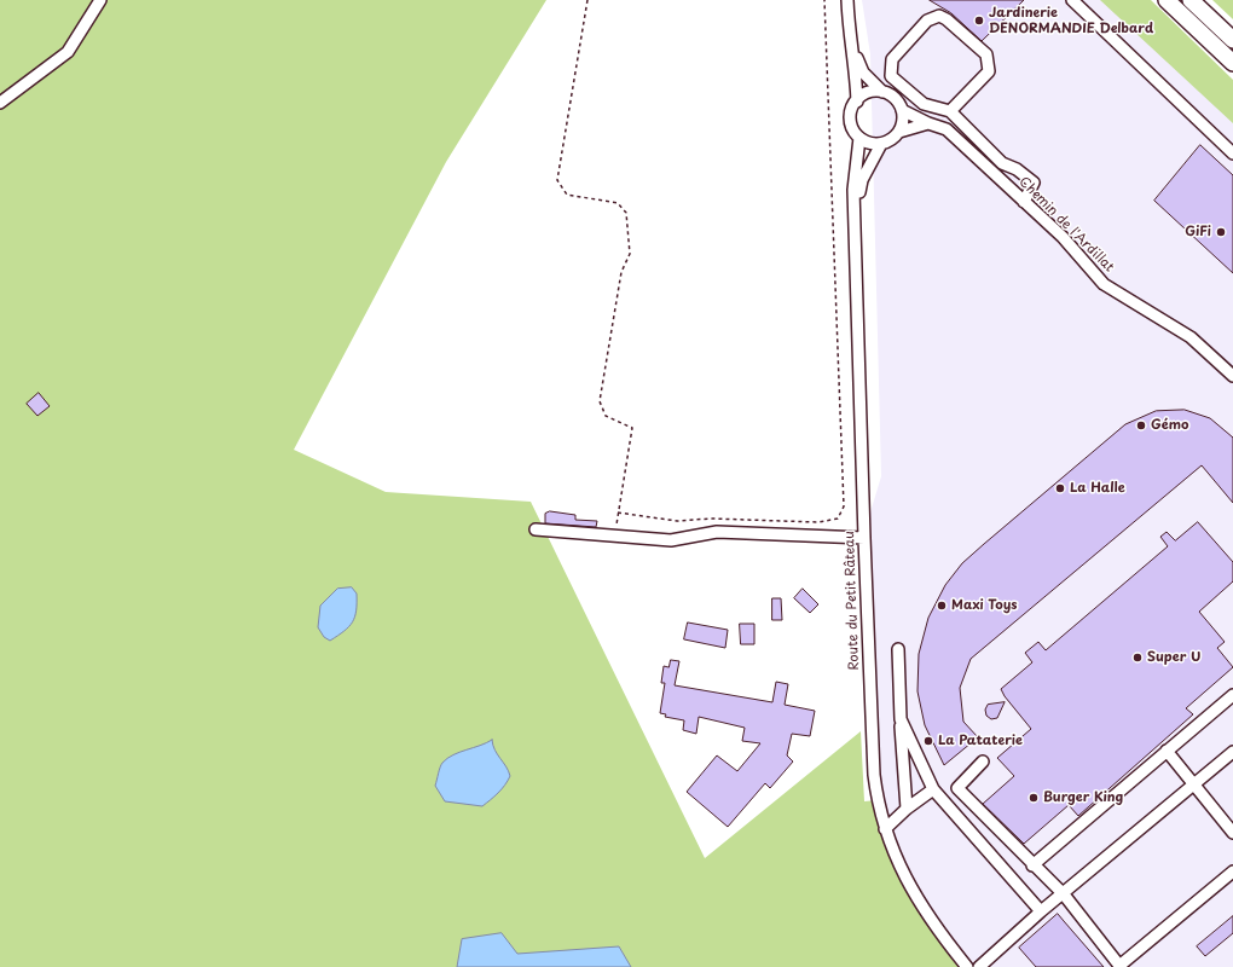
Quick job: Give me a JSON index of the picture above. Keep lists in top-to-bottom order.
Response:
{
  "streets": {
    "street": ["Chemin de l'Ardillat", "Route du Petit Râteau"]
  },
  "crossings": [
    ["Chemin de l'Ardillat", "Route du Petit Râteau"]
  ],
  "places": [
    "Jardinerie DENORMANDIE Delbard",
    "GiFi",
    "Gémo",
    "La Halle",
    "Maxi Toys",
    "Super U",
    "La Pataterie",
    "Burger King"
  ]
}
